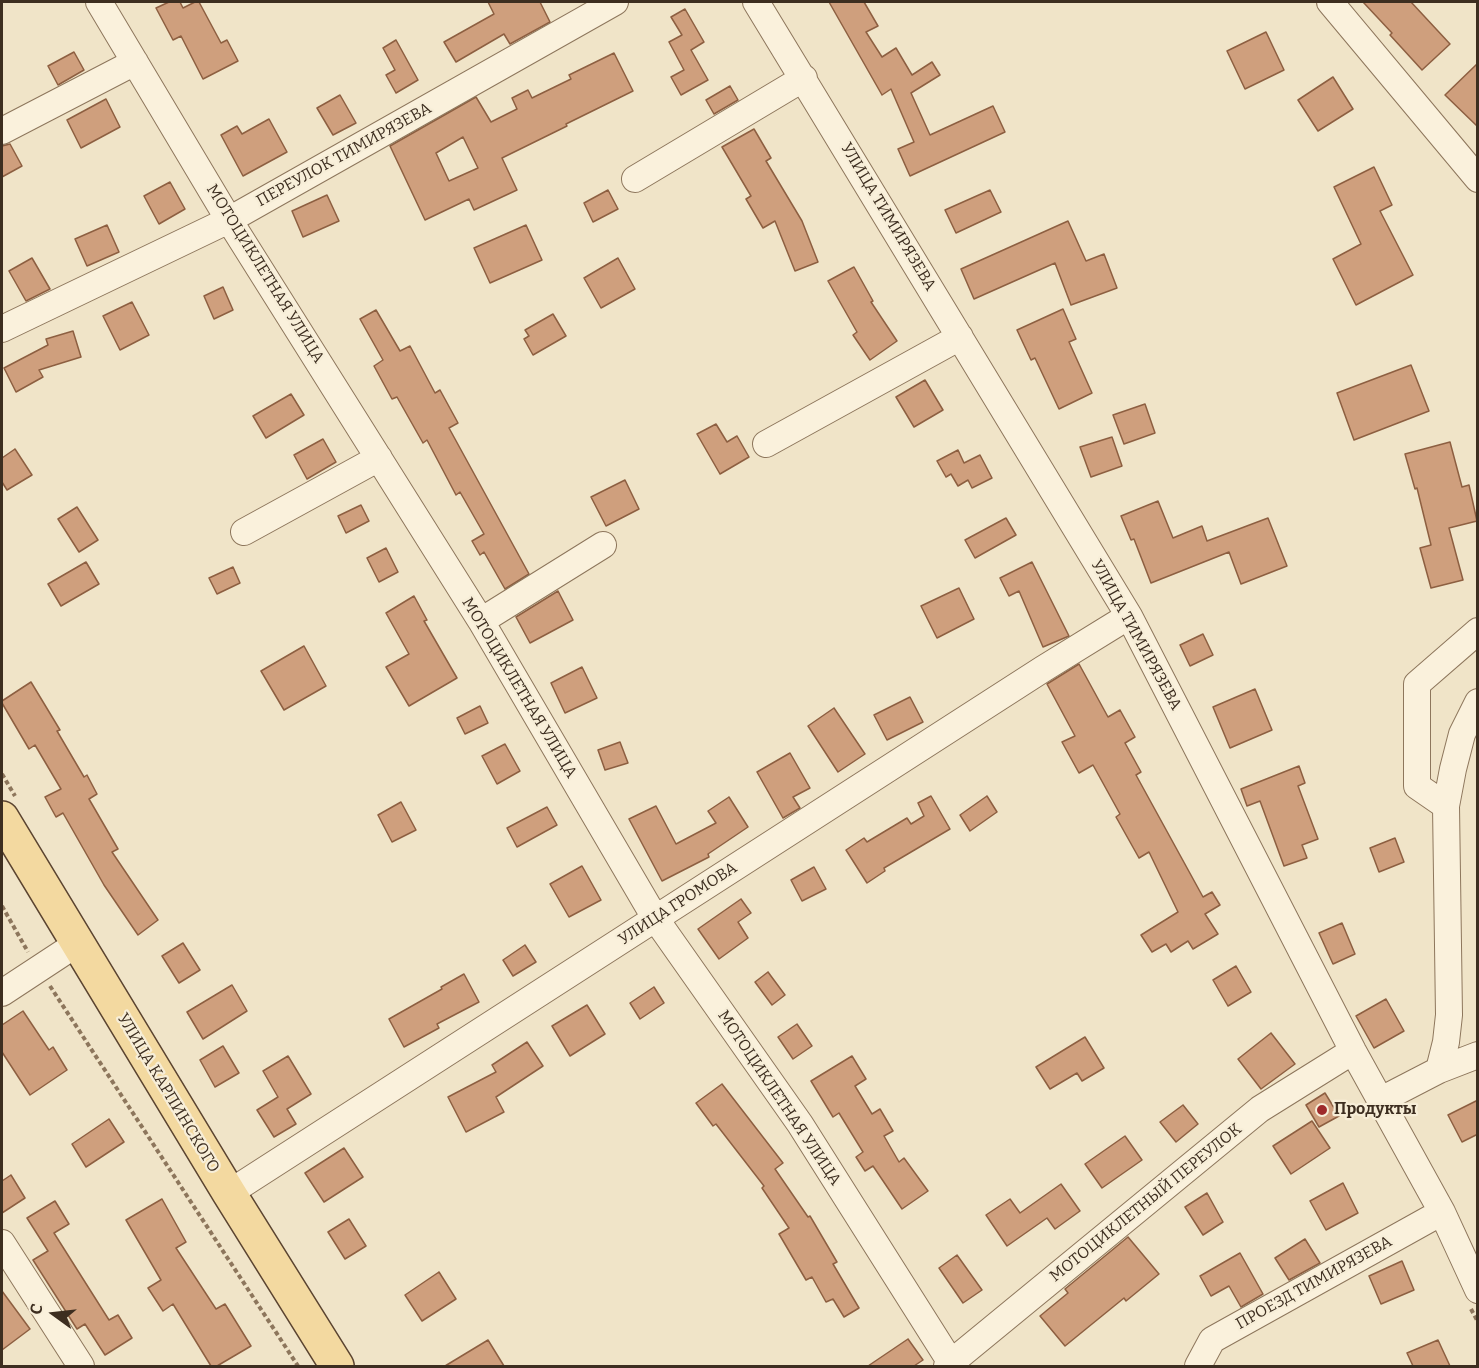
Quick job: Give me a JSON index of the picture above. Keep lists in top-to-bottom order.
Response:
{
  "streets": {
    "main road": ["УЛИЦА КАРПИНСКОГО"],
    "street": [
      "ПЕРЕУЛОК ТИМИРЯЗЕВА",
      "УЛИЦА ТИМИРЯЗЕВА",
      "МОТОЦИКЛЕТНАЯ УЛИЦА",
      "УЛИЦА ГРОМОВА",
      "МОТОЦИКЛЕТНЫЙ ПЕРЕУЛОК",
      "ПРОЕЗД ТИМИРЯЗЕВА"
    ]
  },
  "crossings": [
    ["ПЕРЕУЛОК ТИМИРЯЗЕВА", "МОТОЦИКЛЕТНАЯ УЛИЦА"],
    ["УЛИЦА ТИМИРЯЗЕВА", "УЛИЦА ГРОМОВА"],
    ["УЛИЦА ТИМИРЯЗЕВА", "МОТОЦИКЛЕТНЫЙ ПЕРЕУЛОК"],
    ["УЛИЦА ТИМИРЯЗЕВА", "ПРОЕЗД ТИМИРЯЗЕВА"],
    ["МОТОЦИКЛЕТНАЯ УЛИЦА", "УЛИЦА ГРОМОВА"],
    ["МОТОЦИКЛЕТНАЯ УЛИЦА", "МОТОЦИКЛЕТНЫЙ ПЕРЕУЛОК"],
    ["УЛИЦА ГРОМОВА", "УЛИЦА КАРПИНСКОГО"]
  ],
  "places": ["Продукты"],
  "north": "left"
}
